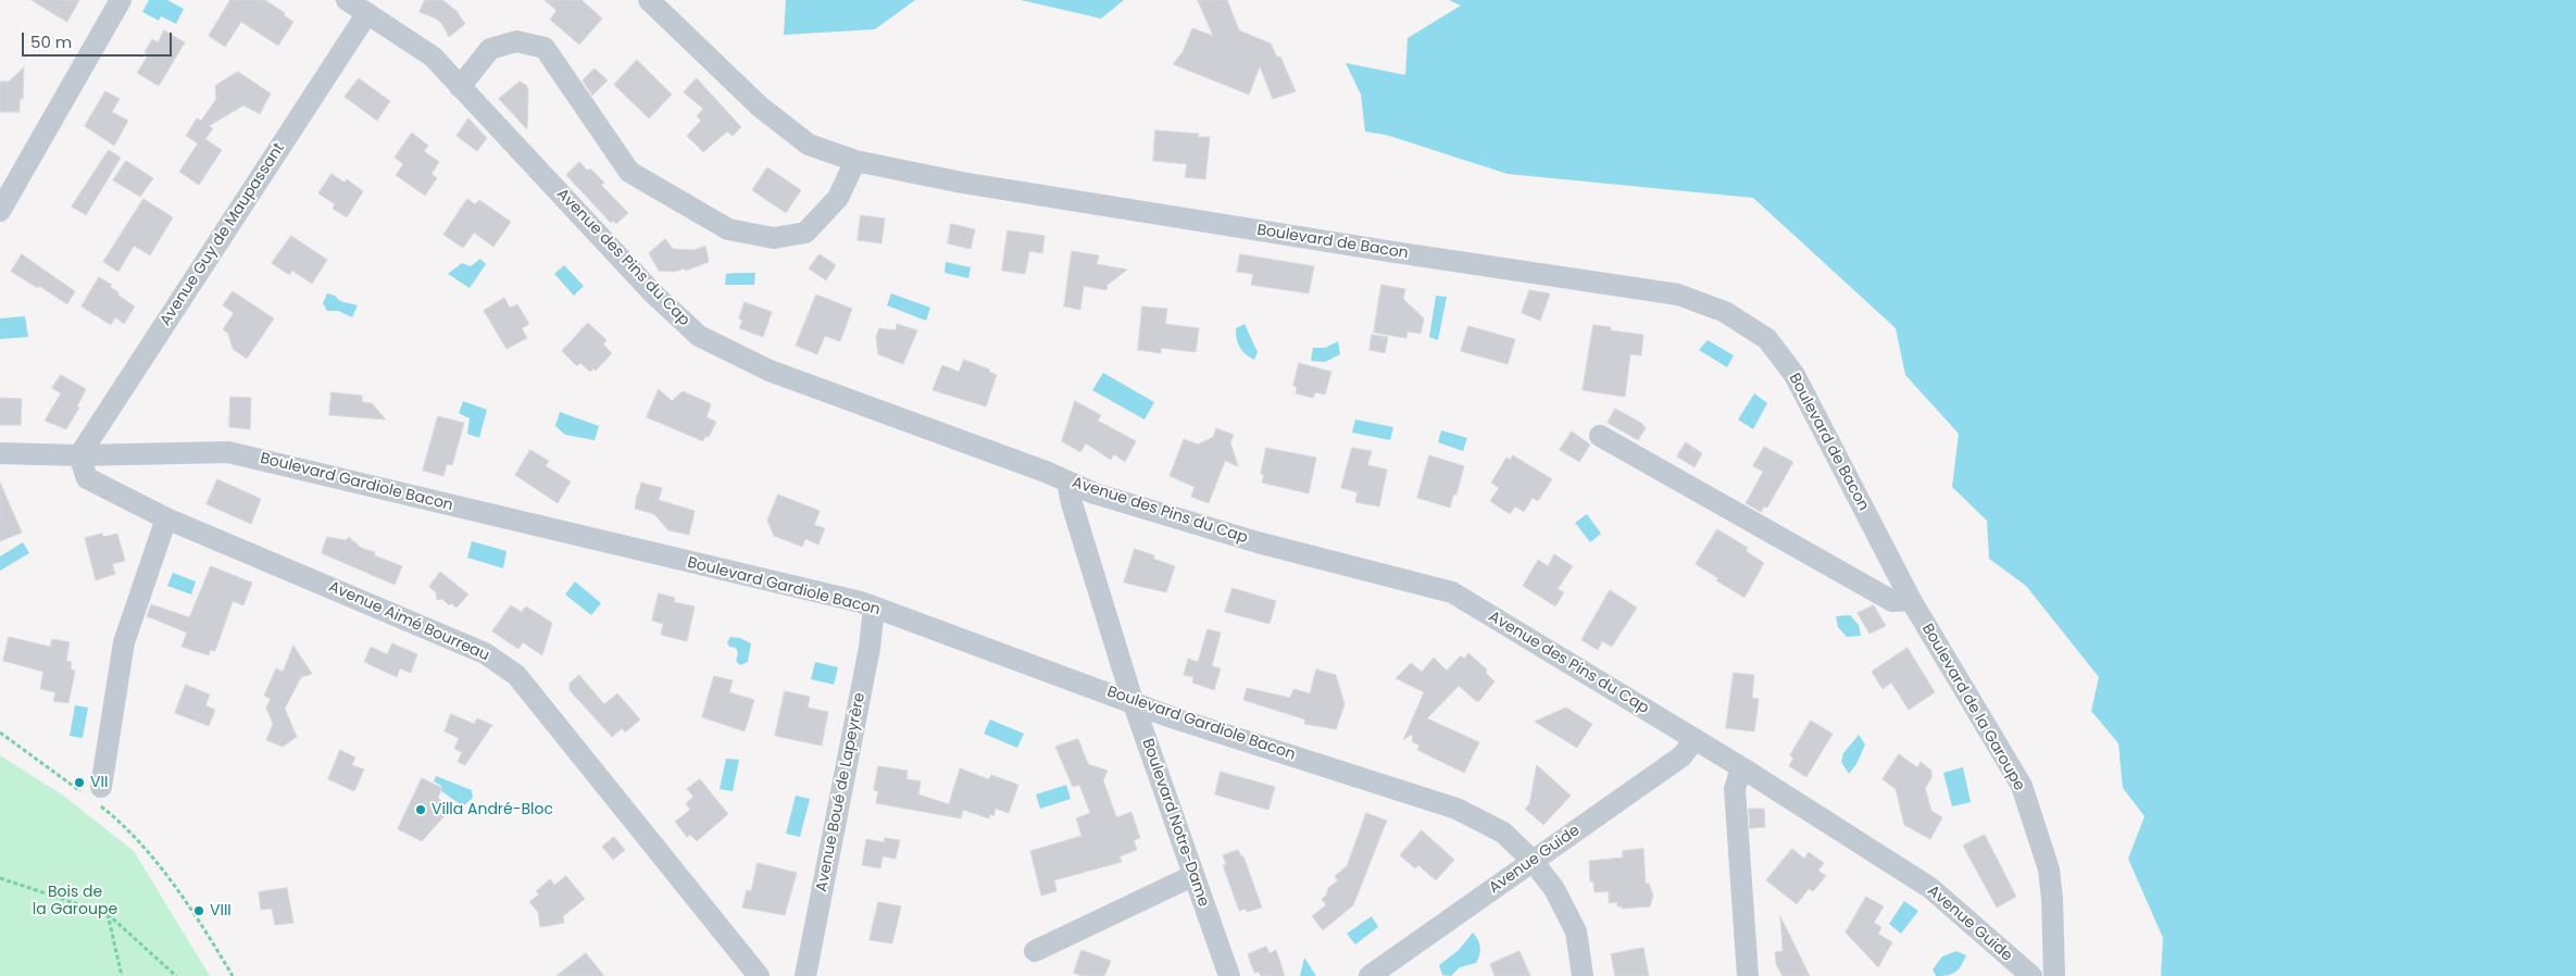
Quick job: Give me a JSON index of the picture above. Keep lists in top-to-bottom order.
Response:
{
  "streets": {
    "street": [
      "Avenue Guy de Maupassant",
      "Boulevard de Bacon",
      "Avenue des Pins du Cap",
      "Boulevard Gardiole Bacon",
      "Avenue Aimé Bourreau",
      "Boulevard de la Garoupe",
      "Avenue Boué de Lapeyrère",
      "Boulevard Notre-Dame",
      "Avenue Guide"
    ]
  },
  "crossings": [
    ["Avenue Guy de Maupassant", "Avenue des Pins du Cap"],
    ["Avenue Guy de Maupassant", "Boulevard Gardiole Bacon"],
    ["Avenue Guy de Maupassant", "Avenue Aimé Bourreau"],
    ["Boulevard de Bacon", "Boulevard de la Garoupe"],
    ["Avenue des Pins du Cap", "Boulevard Notre-Dame"],
    ["Avenue des Pins du Cap", "Avenue Guide"],
    ["Boulevard Gardiole Bacon", "Avenue Aimé Bourreau"],
    ["Boulevard Gardiole Bacon", "Avenue Boué de Lapeyrère"],
    ["Boulevard Gardiole Bacon", "Boulevard Notre-Dame"],
    ["Boulevard Gardiole Bacon", "Avenue Guide"]
  ],
  "parks": ["Bois de la Garoupe"],
  "places": ["VII", "Villa André-Bloc", "VIII"],
  "scale_bar": "50 m"
}
